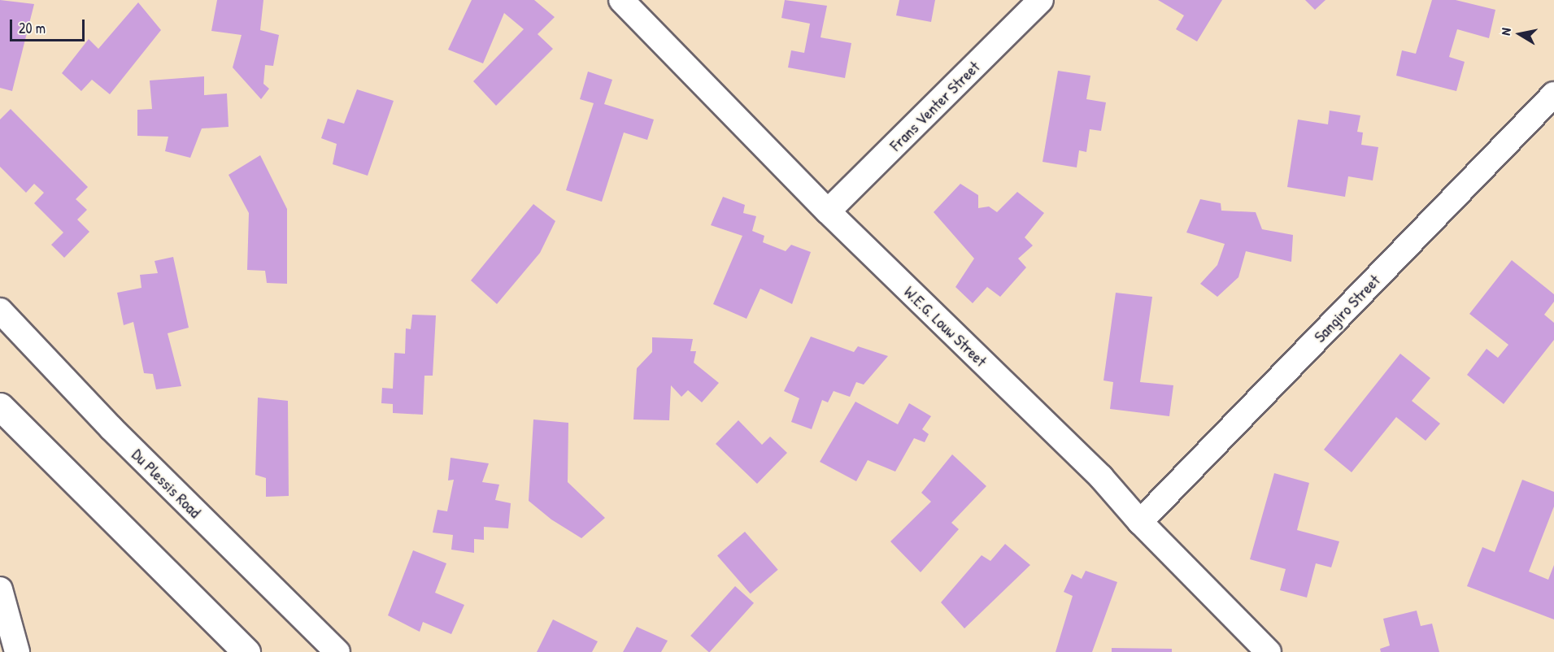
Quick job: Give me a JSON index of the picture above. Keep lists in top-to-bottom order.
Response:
{
  "streets": {
    "street": [
      "Frans Venter Street",
      "Sangiro Street",
      "W.E.G. Louw Street",
      "Du Plessis Road"
    ]
  },
  "crossings": [
    ["Frans Venter Street", "W.E.G. Louw Street"],
    ["Sangiro Street", "W.E.G. Louw Street"]
  ],
  "scale_bar": "20 m",
  "north": "left"
}
